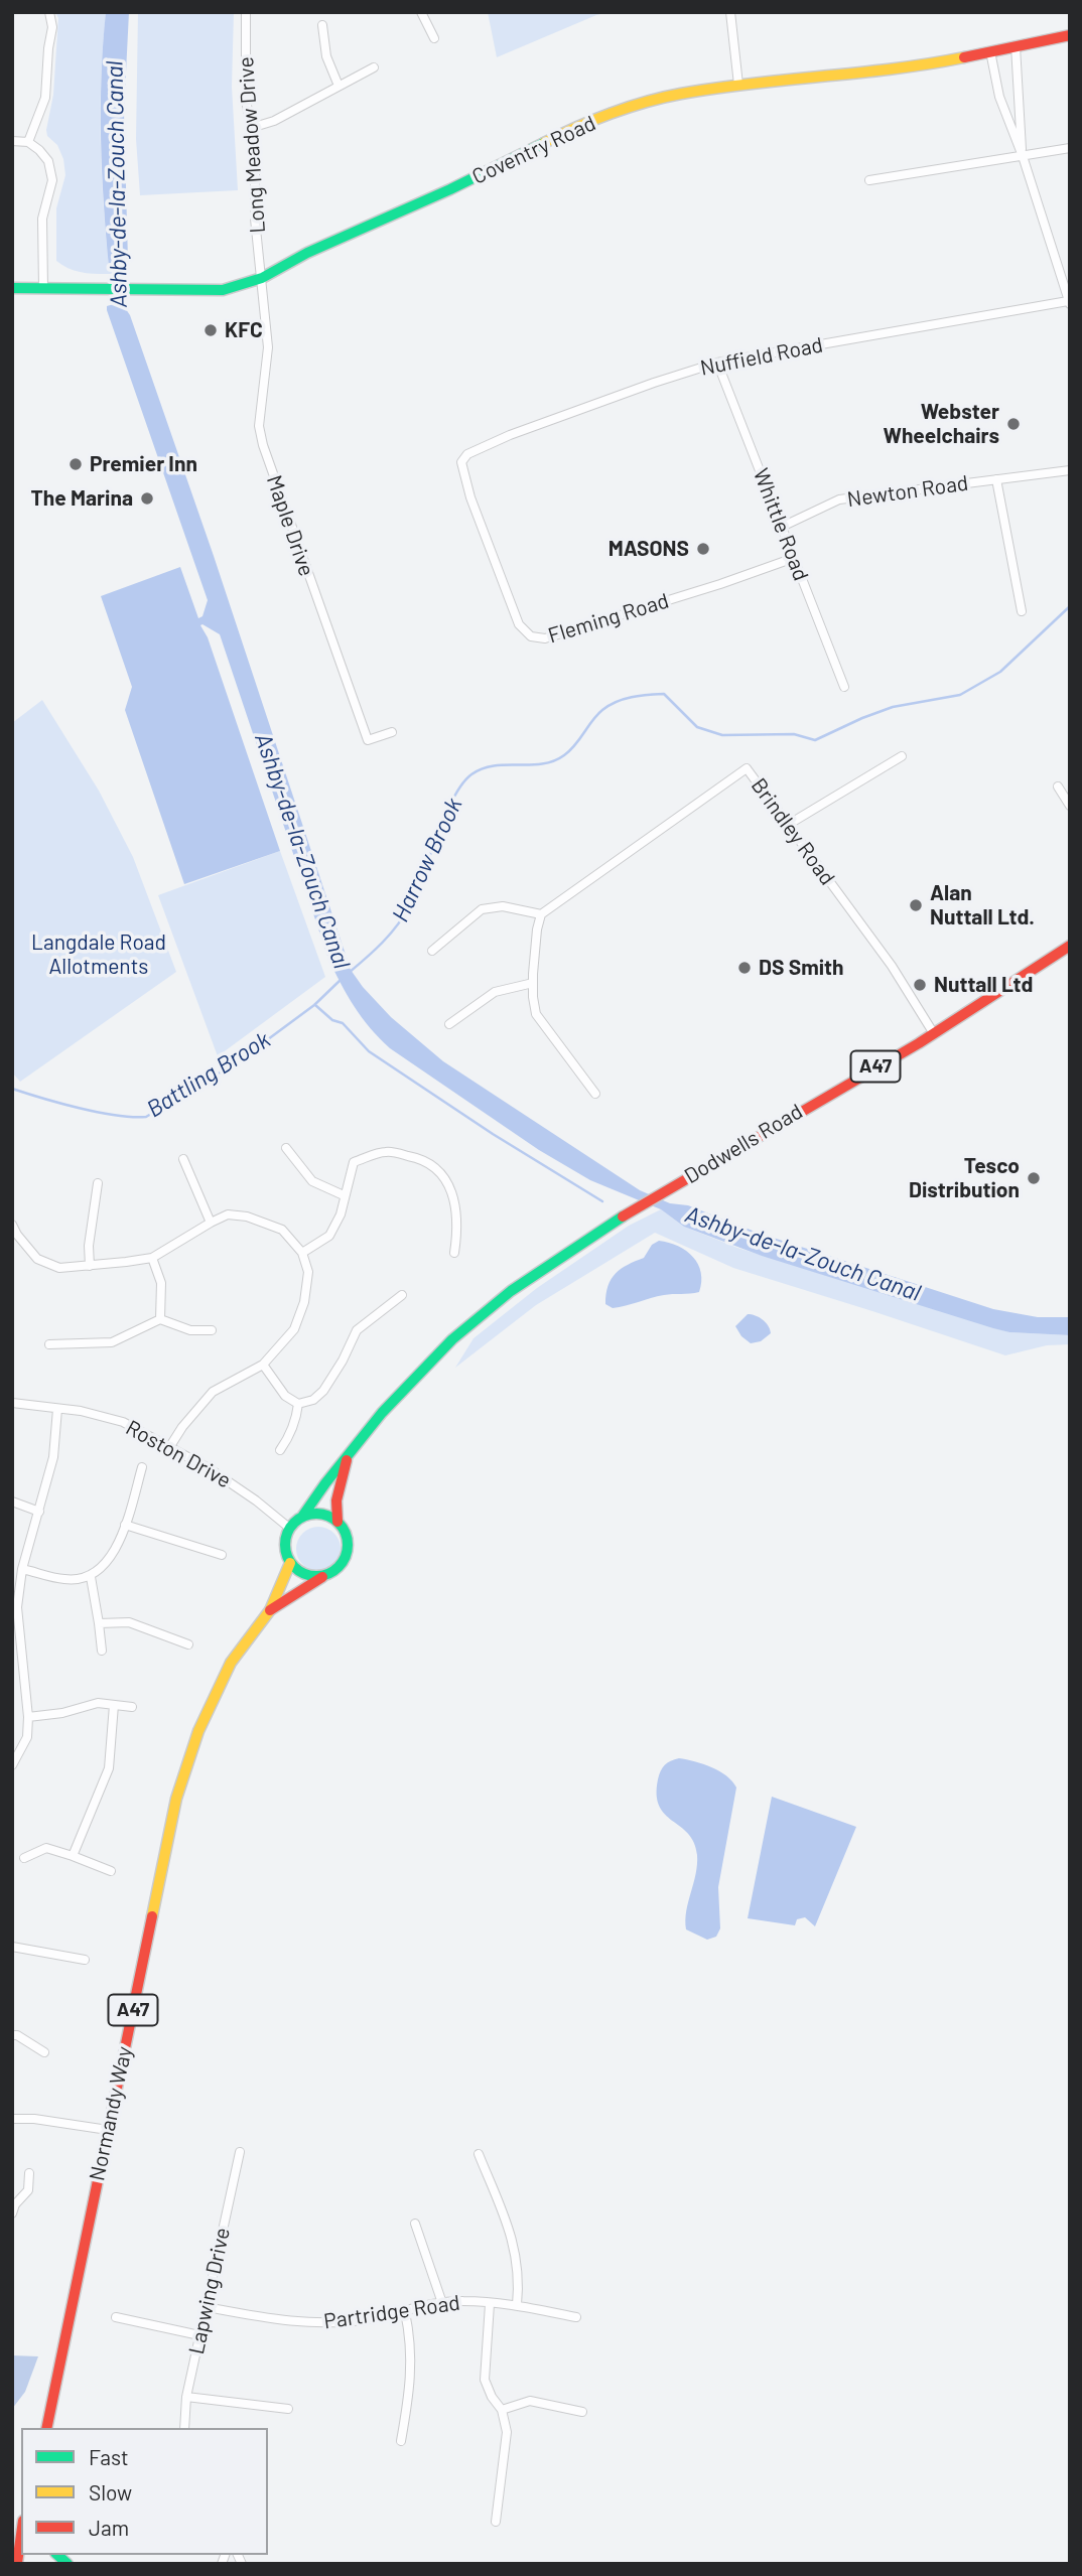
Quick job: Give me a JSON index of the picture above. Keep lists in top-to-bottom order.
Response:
{
  "streets": {
    "main road": [
      "Coventry Road",
      "A47",
      "Dodwells Road",
      "Normandy Way"
    ],
    "street": [
      "Long Meadow Drive",
      "Nuffield Road",
      "Newton Road",
      "Whittle Road",
      "Maple Drive",
      "Fleming Road",
      "Brindley Road",
      "Roston Drive",
      "Lapwing Drive",
      "Partridge Road"
    ]
  },
  "crossings": [
    ["Long Meadow Drive", "Coventry Road"],
    ["Long Meadow Drive", "Maple Drive"],
    ["Coventry Road", "Maple Drive"],
    ["Nuffield Road", "Whittle Road"],
    ["Nuffield Road", "Fleming Road"],
    ["Newton Road", "Whittle Road"],
    ["Whittle Road", "Fleming Road"],
    ["Brindley Road", "Dodwells Road"],
    ["Dodwells Road", "Roston Drive"],
    ["Dodwells Road", "Normandy Way"],
    ["Roston Drive", "Normandy Way"],
    ["Lapwing Drive", "Partridge Road"]
  ],
  "water": ["Ashby-de-la-Zouch Canal", "Harrow Brook", "Battling Brook"],
  "parks": ["Langdale Road Allotments"],
  "places": [
    "KFC",
    "Webster Wheelchairs",
    "Premier Inn",
    "The Marina",
    "MASONS",
    "Alan Nuttall Ltd.",
    "DS Smith",
    "Nuttall Ltd",
    "Tesco Distribution"
  ],
  "legend": ["Fast", "Slow", "Jam"]
}
